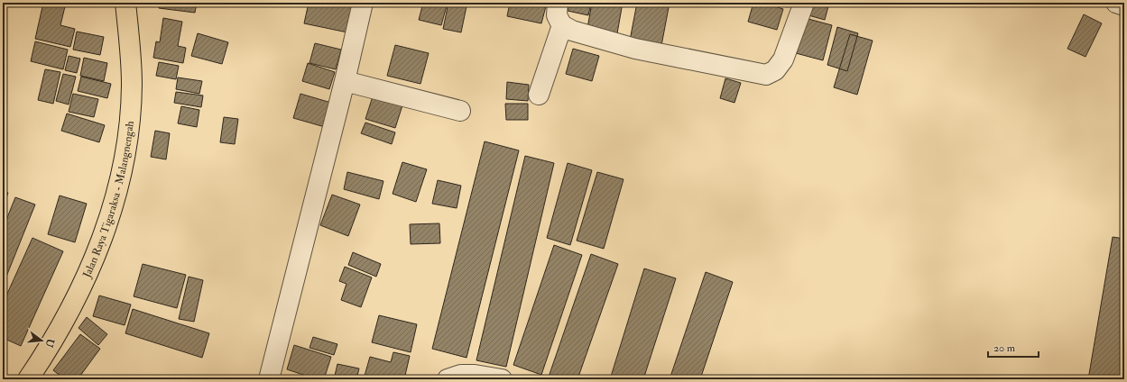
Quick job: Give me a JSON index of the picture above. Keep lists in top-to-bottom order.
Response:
{
  "streets": {
    "main road": ["Jalan Raya Tigaraksa - Malangnengah"]
  },
  "scale_bar": "20 m",
  "north": "right"
}
